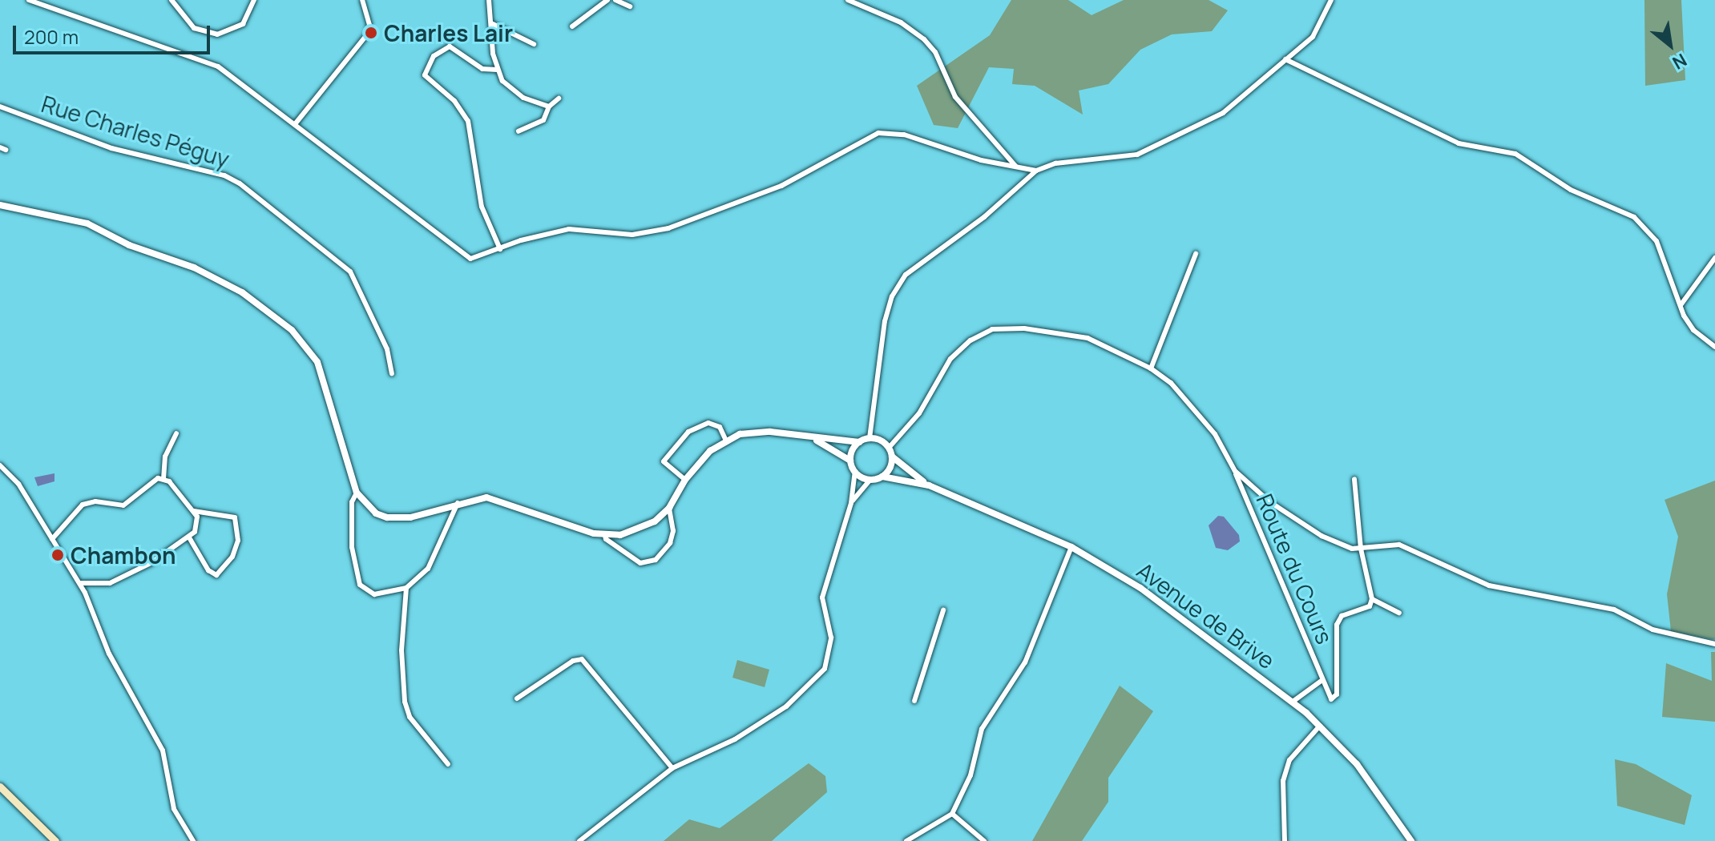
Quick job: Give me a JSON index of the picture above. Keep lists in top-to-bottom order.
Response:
{
  "streets": {
    "street": ["Rue Charles Péguy", "Route du Cours", "Avenue de Brive"]
  },
  "places": ["Charles Lair", "Chambon"],
  "scale_bar": "200 m",
  "north": "bottom right"
}
